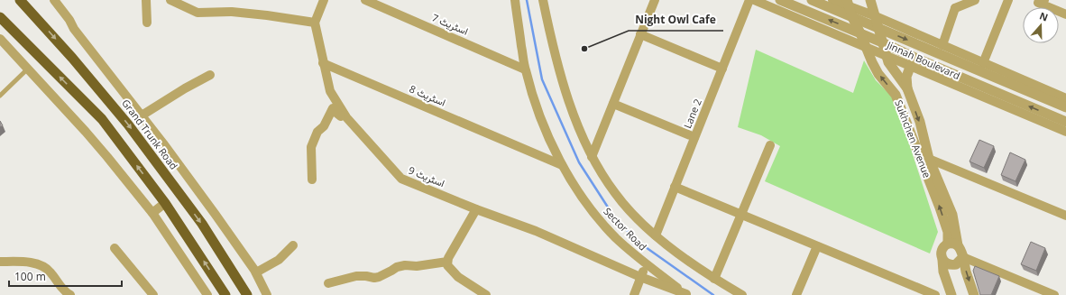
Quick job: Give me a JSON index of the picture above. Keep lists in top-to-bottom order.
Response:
{
  "streets": {
    "highway": ["Grand Trunk Road"],
    "street": [
      "اسٹریٹ 7",
      "Jinnah Boulevard",
      "اسٹریٹ 8",
      "Lane 2",
      "Sukhchen Avenue",
      "اسٹریٹ 9",
      "Sector Road"
    ]
  },
  "crossings": [
    ["اسٹریٹ 7", "Sector Road"],
    ["Jinnah Boulevard", "Sukhchen Avenue"],
    ["اسٹریٹ 8", "اسٹریٹ 9"],
    ["اسٹریٹ 8", "Sector Road"],
    ["اسٹریٹ 9", "Sector Road"]
  ],
  "places": ["Night Owl Cafe"],
  "scale_bar": "100 m",
  "north": "top"
}
